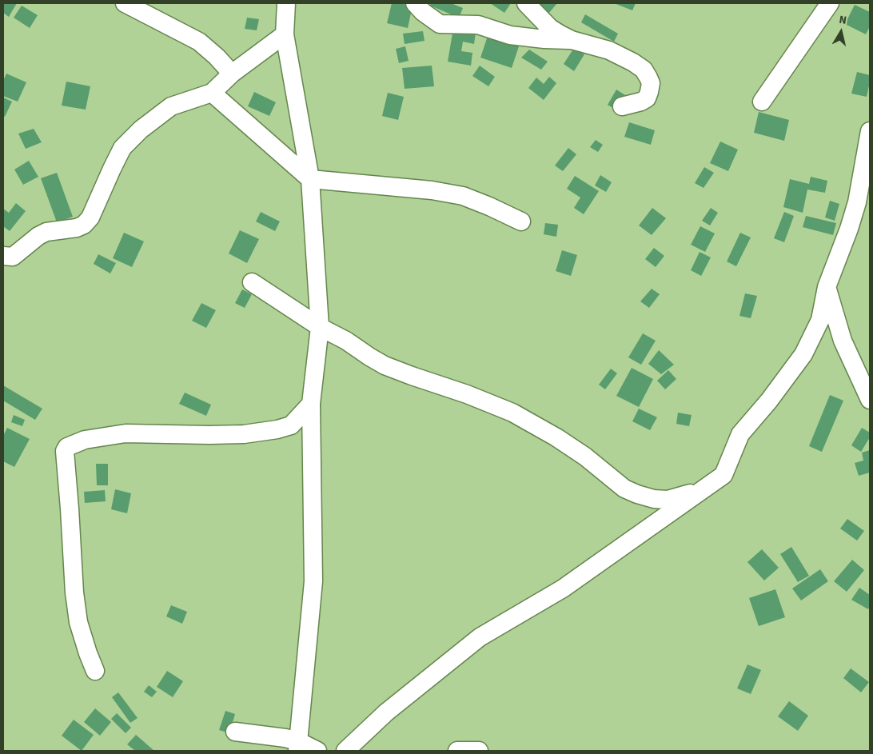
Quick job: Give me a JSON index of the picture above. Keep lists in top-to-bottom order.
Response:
{
  "north": "top"
}
